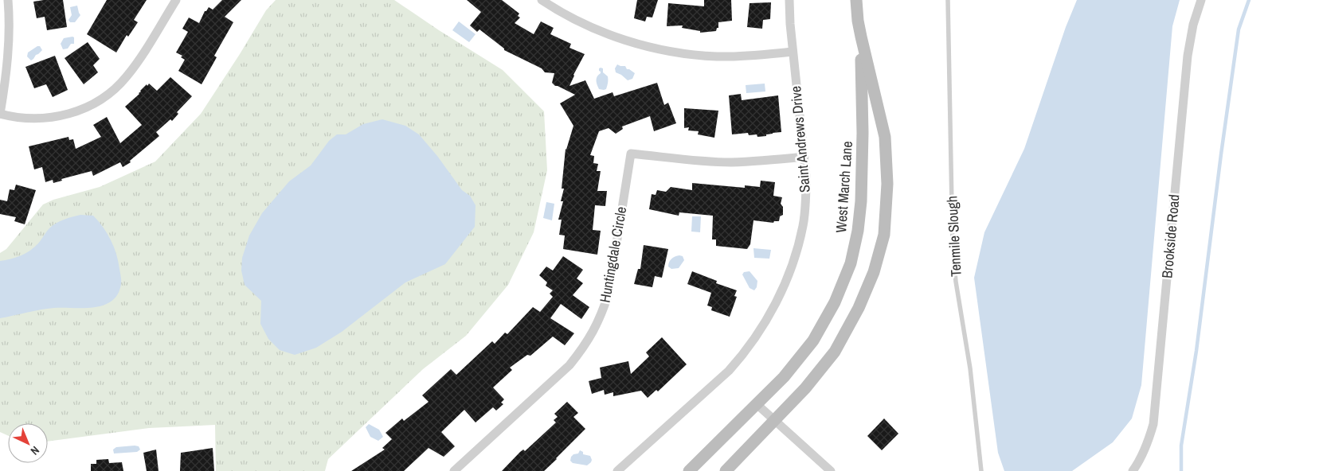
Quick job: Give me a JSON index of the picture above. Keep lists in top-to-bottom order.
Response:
{
  "streets": {
    "street": [
      "Saint Andrews Drive",
      "West March Lane",
      "Brookside Road",
      "Huntingdale Circle"
    ],
    "lane": ["Tenmile Slough"]
  },
  "crossings": [
    ["Saint Andrews Drive", "Huntingdale Circle"]
  ],
  "north": "bottom right"
}
